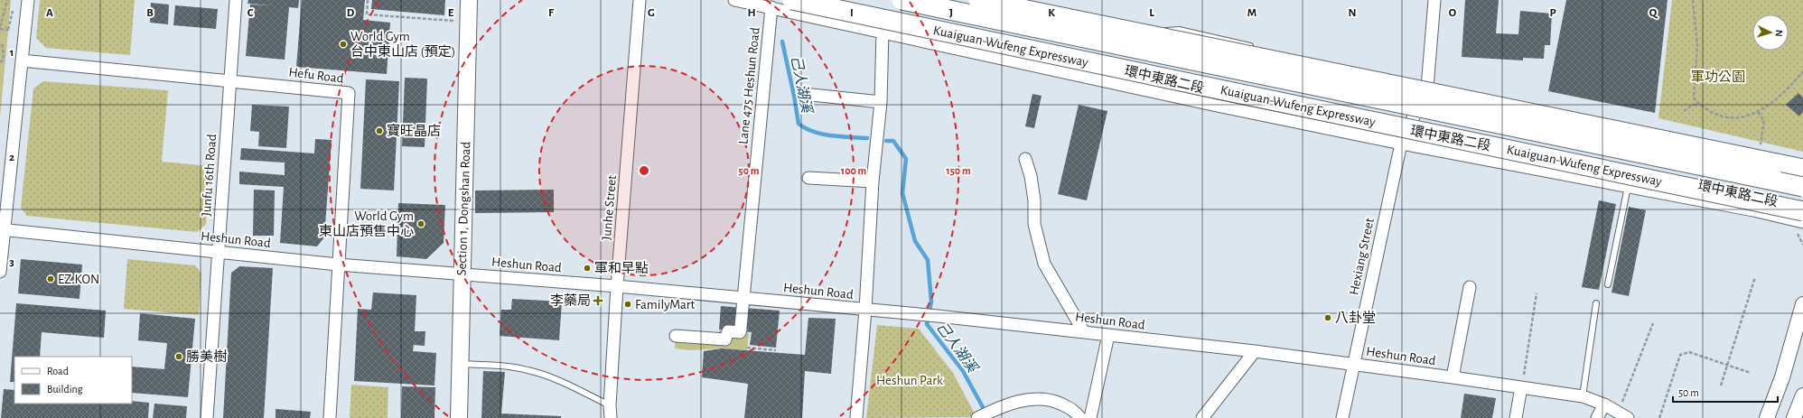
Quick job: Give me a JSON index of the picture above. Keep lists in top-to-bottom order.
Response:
{
  "streets": {
    "highway": ["Kuaiguan-Wufeng Expressway"],
    "main road": ["Section 1, Dongshan Road"],
    "street": [
      "Hefu Road",
      "環中東路二段",
      "Lane 475 Heshun Road",
      "Junfu 16th Road",
      "Junhe Street",
      "Heshun Road",
      "Hexiang Street"
    ]
  },
  "crossings": [
    ["Hefu Road", "Junfu 16th Road"],
    ["Hefu Road", "Heshun Road"],
    ["環中東路二段", "Lane 475 Heshun Road"],
    ["環中東路二段", "Hexiang Street"],
    ["Lane 475 Heshun Road", "Heshun Road"],
    ["Junfu 16th Road", "Heshun Road"],
    ["Junhe Street", "Heshun Road"],
    ["Section 1, Dongshan Road", "Heshun Road"],
    ["Heshun Road", "Hexiang Street"]
  ],
  "water": ["己人湖溪"],
  "parks": ["軍功公園", "Heshun Park"],
  "places": {
    "other": [
      "World Gym 台中東山店 (預定)",
      "寶旺晶店",
      "World Gym 東山店預售中心",
      "軍和早點",
      "EZ.KON",
      "FamilyMart",
      "八卦堂",
      "勝美樹"
    ],
    "health": ["李藥局"]
  },
  "legend": ["Road", "Building"],
  "scale_bar": "50 m",
  "north": "right",
  "grid": {
    "columns": [
      "A",
      "B",
      "C",
      "D",
      "E",
      "F",
      "G",
      "H",
      "I",
      "J",
      "K",
      "L",
      "M",
      "N",
      "O",
      "P",
      "Q"
    ],
    "rows": ["1", "2", "3"]
  },
  "rings": ["50 m", "100 m", "150 m"]
}
